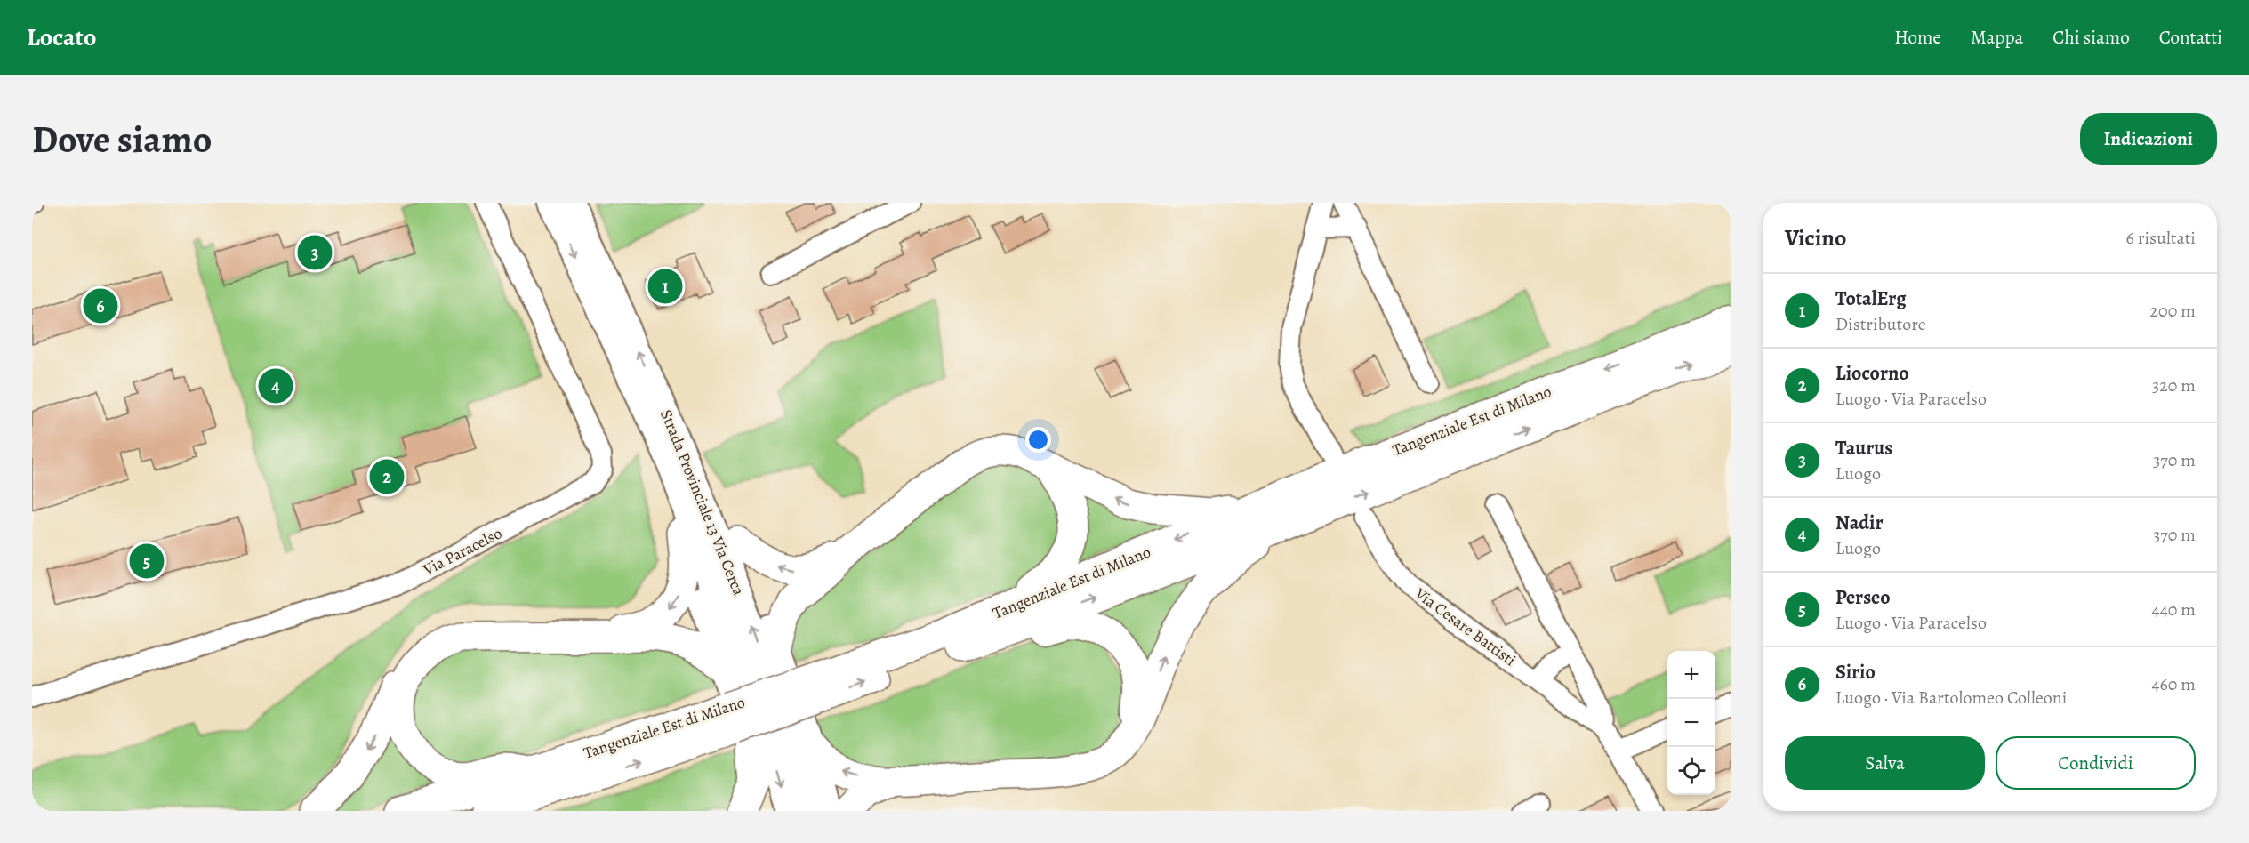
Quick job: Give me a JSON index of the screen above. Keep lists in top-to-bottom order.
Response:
{
  "streets": {
    "highway": ["Tangenziale Est di Milano"],
    "main road": ["Strada Provinciale 13 Via Cerca"],
    "street": ["Via Paracelso", "Via Cesare Battisti"]
  },
  "page": {
    "header": "Locato",
    "nav": [
      "Home",
      "Mappa",
      "Chi siamo",
      "Contatti"
    ],
    "buttons": [
      "Indicazioni",
      ["Salva", "Condividi"]
    ],
    "title": "Dove siamo",
    "heading": ["Vicino", "6 risultati"],
    "pins": [
      "3",
      "1",
      "6",
      "4",
      "2",
      "5"
    ],
    "list": [
      {
        "mark": "1",
        "name": "TotalErg",
        "note": "Distributore",
        "value": "200 m"
      },
      {
        "mark": "2",
        "name": "Liocorno",
        "note": "Luogo · Via Paracelso",
        "value": "320 m"
      },
      {
        "mark": "3",
        "name": "Taurus",
        "note": "Luogo",
        "value": "370 m"
      },
      {
        "mark": "4",
        "name": "Nadir",
        "note": "Luogo",
        "value": "370 m"
      },
      {
        "mark": "5",
        "name": "Perseo",
        "note": "Luogo · Via Paracelso",
        "value": "440 m"
      },
      {
        "mark": "6",
        "name": "Sirio",
        "note": "Luogo · Via Bartolomeo Colleoni",
        "value": "460 m"
      }
    ],
    "map_buttons": ["+", "−"]
  }
}
